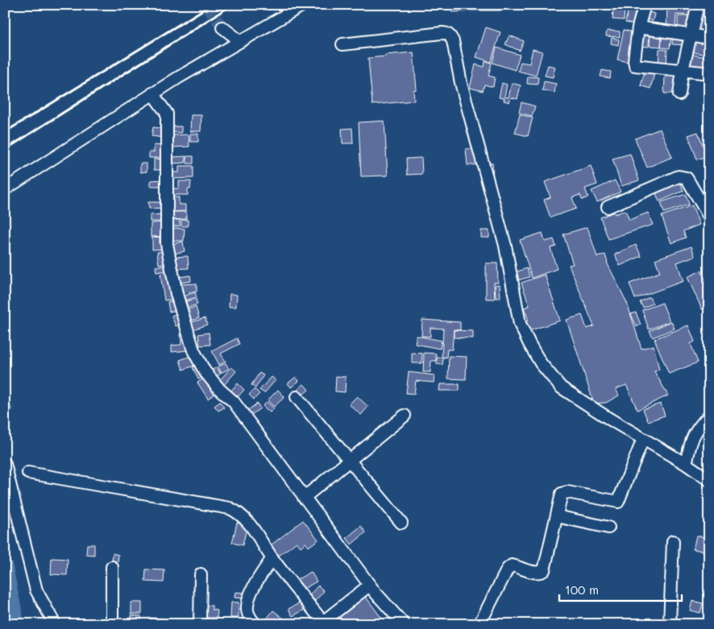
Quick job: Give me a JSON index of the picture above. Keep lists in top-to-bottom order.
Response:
{
  "scale_bar": "100 m"
}
